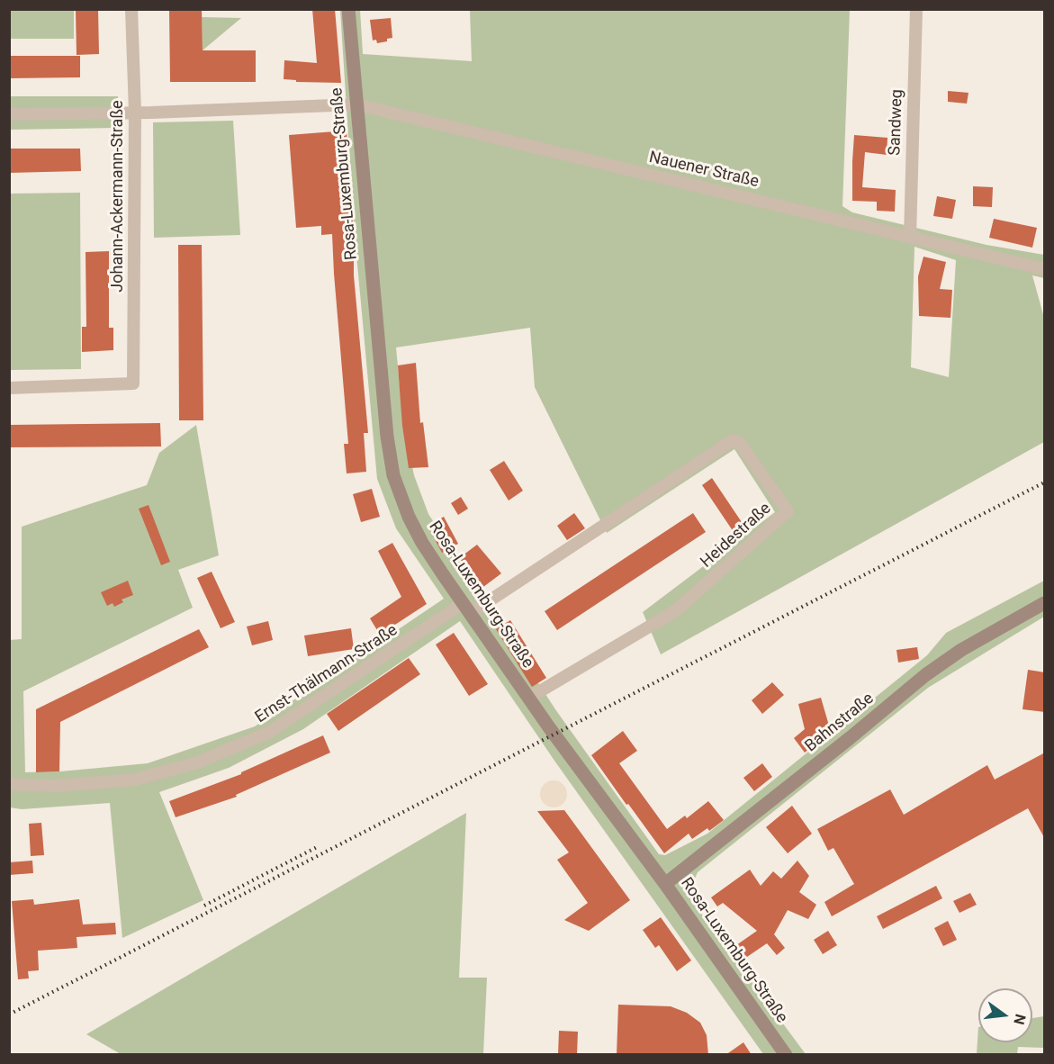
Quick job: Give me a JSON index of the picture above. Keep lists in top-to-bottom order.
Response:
{
  "streets": {
    "main road": ["Rosa-Luxemburg-Straße", "Bahnstraße"],
    "street": [
      "Sandweg",
      "Nauener Straße",
      "Johann-Ackermann-Straße",
      "Heidestraße",
      "Ernst-Thälmann-Straße"
    ]
  },
  "crossings": [
    ["Sandweg", "Nauener Straße"],
    ["Nauener Straße", "Rosa-Luxemburg-Straße"],
    ["Nauener Straße", "Johann-Ackermann-Straße"],
    ["Rosa-Luxemburg-Straße", "Heidestraße"],
    ["Rosa-Luxemburg-Straße", "Ernst-Thälmann-Straße"],
    ["Rosa-Luxemburg-Straße", "Bahnstraße"],
    ["Heidestraße", "Ernst-Thälmann-Straße"]
  ],
  "north": "right"
}
